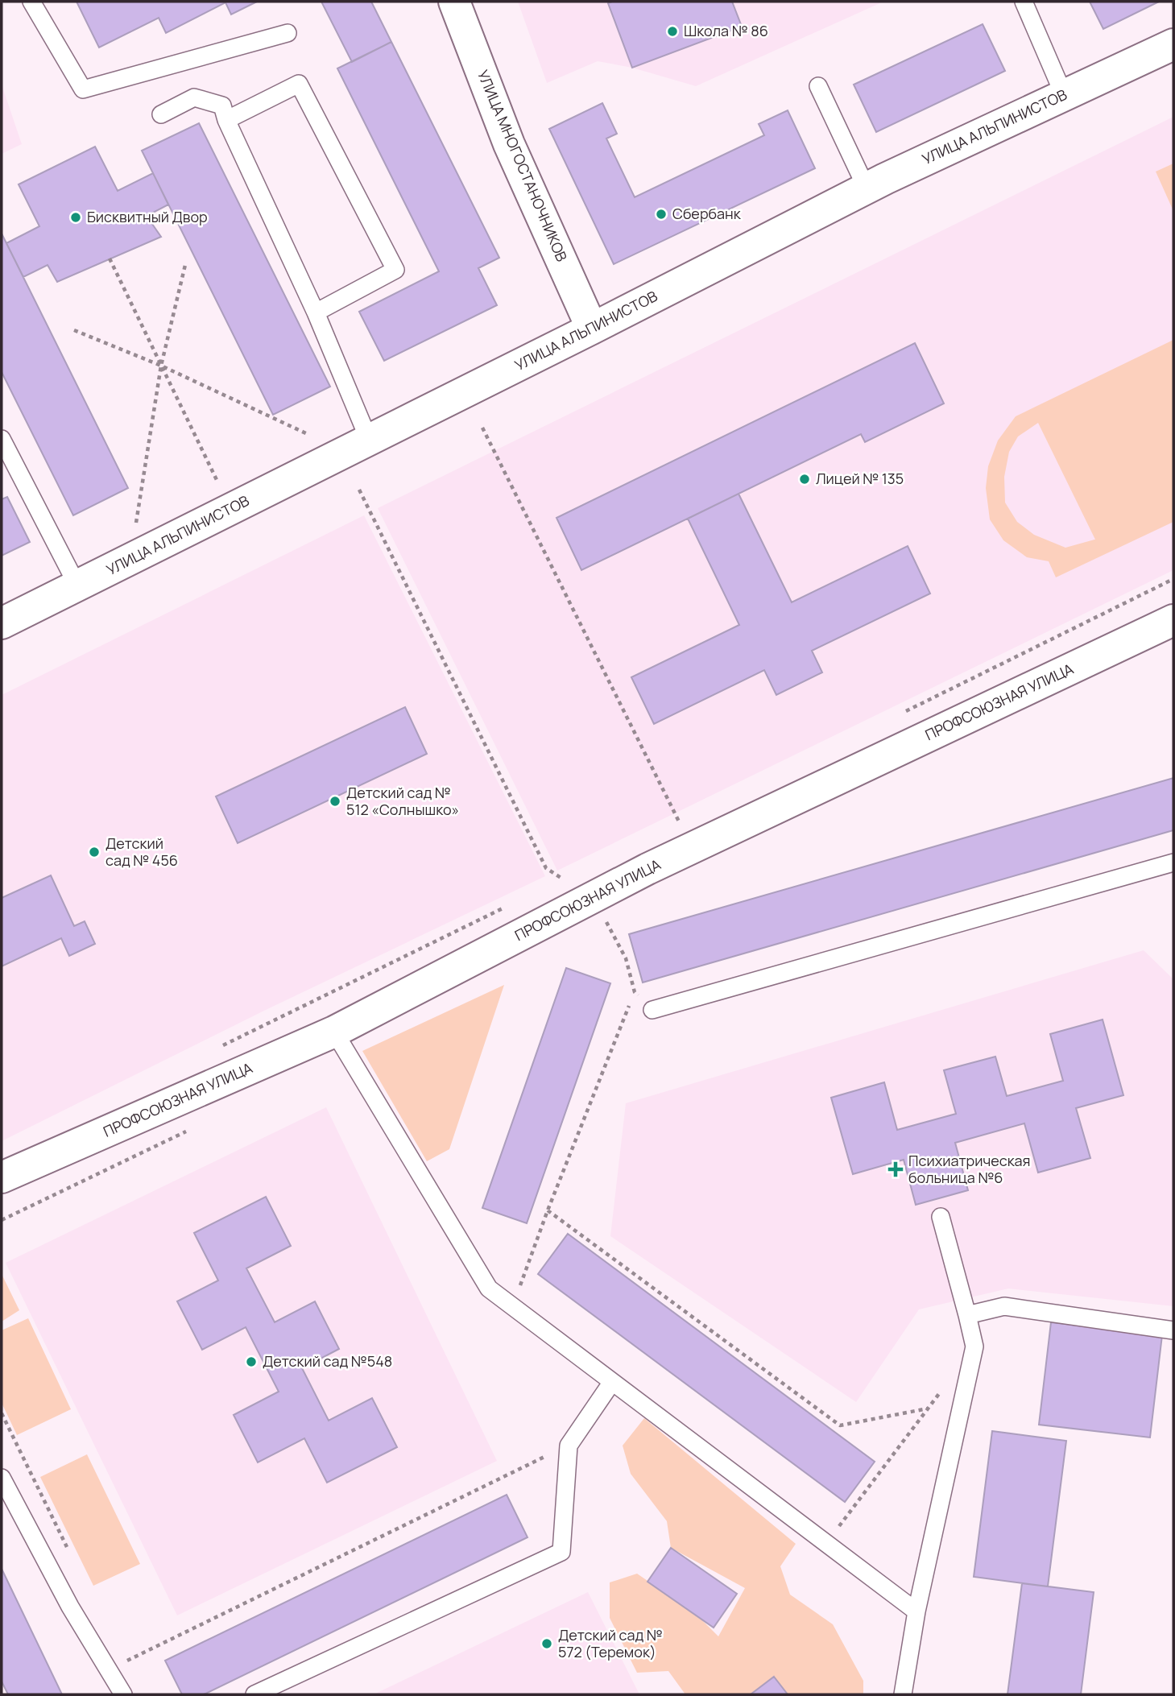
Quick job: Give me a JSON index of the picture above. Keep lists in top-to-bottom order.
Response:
{
  "streets": {
    "street": ["УЛИЦА АЛЬПИНИСТОВ", "УЛИЦА МНОГОСТАНОЧНИКОВ", "ПРОФСОЮЗНАЯ УЛИЦА"]
  },
  "crossings": [
    ["УЛИЦА АЛЬПИНИСТОВ", "УЛИЦА МНОГОСТАНОЧНИКОВ"]
  ],
  "places": {
    "other": [
      "Школа № 86",
      "Сбербанк",
      "Бисквитный Двор",
      "Лицей № 135",
      "Детский сад № 512 «Солнышко»",
      "Детский сад № 456",
      "Детский сад №548",
      "Детский сад № 572 (Теремок)"
    ],
    "health": ["Психиатрическая больница №6"]
  }
}
